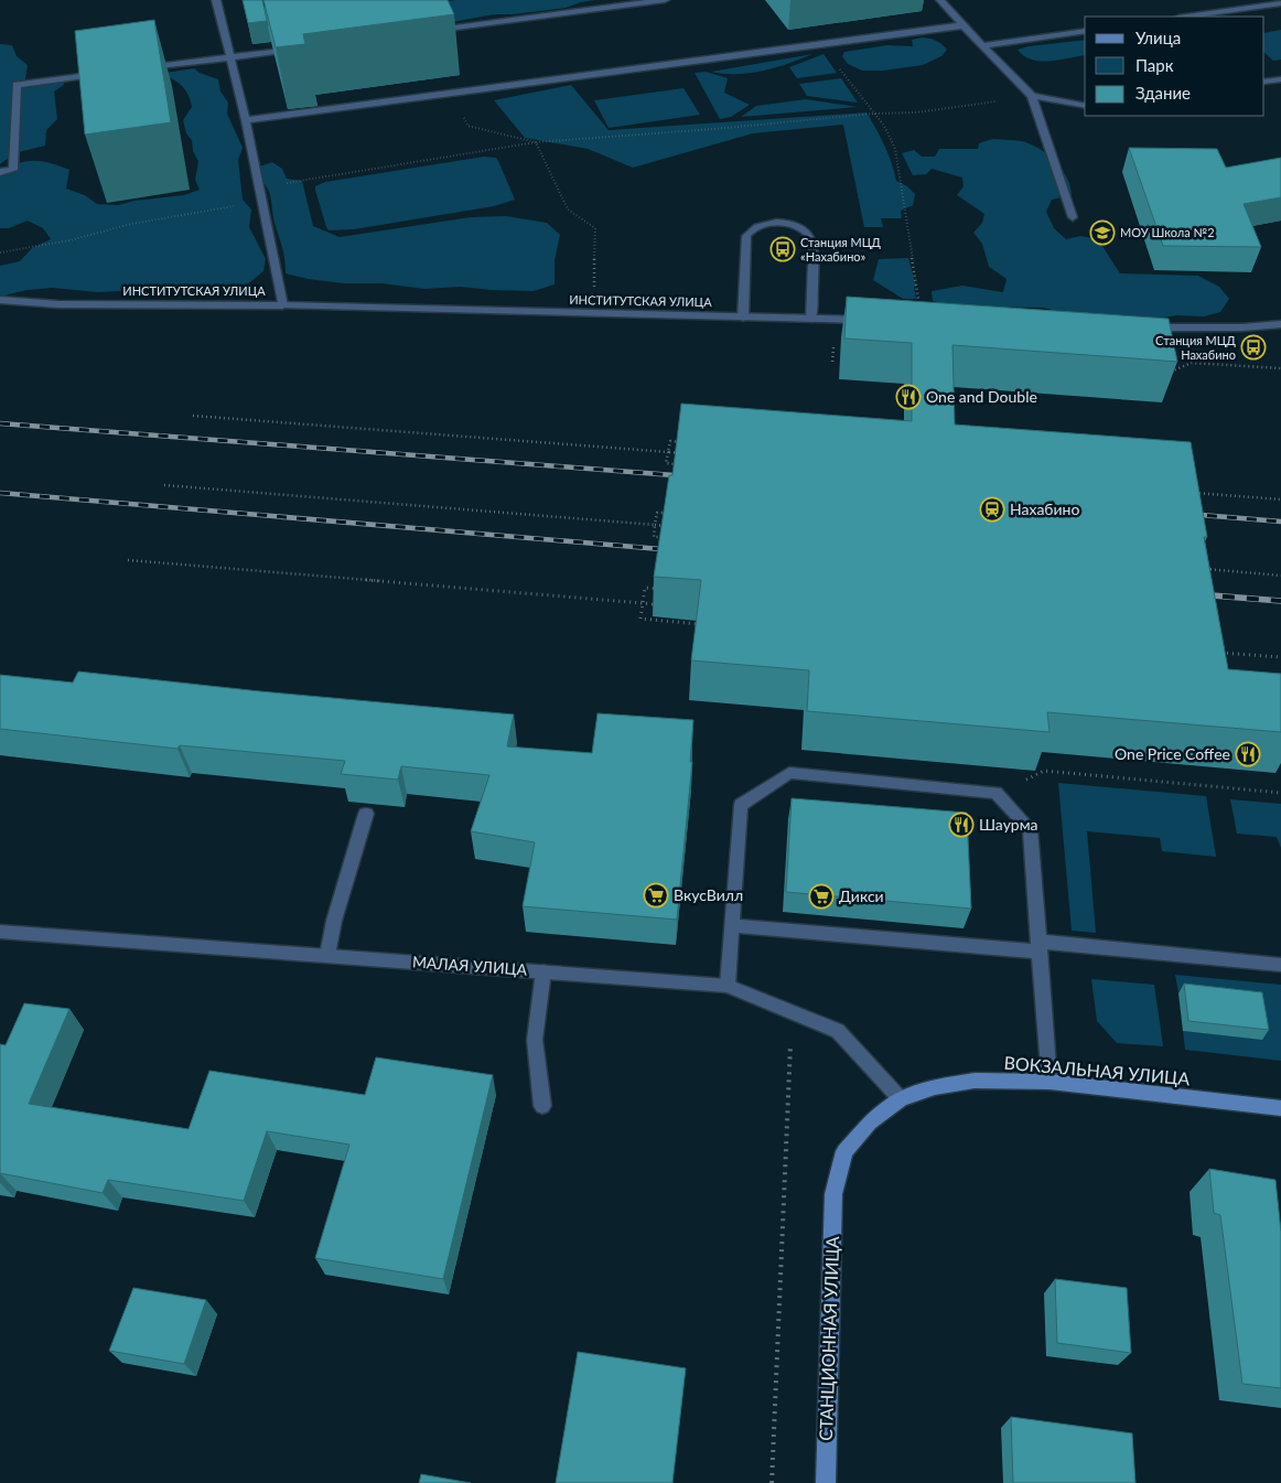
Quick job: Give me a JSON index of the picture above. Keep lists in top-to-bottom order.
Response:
{
  "streets": {
    "main road": ["ВОКЗАЛЬНАЯ УЛИЦА", "СТАНЦИОННАЯ УЛИЦА"],
    "street": ["ИНСТИТУТСКАЯ УЛИЦА", "МАЛАЯ УЛИЦА"]
  },
  "crossings": [
    ["МАЛАЯ УЛИЦА", "ВОКЗАЛЬНАЯ УЛИЦА"],
    ["ВОКЗАЛЬНАЯ УЛИЦА", "СТАНЦИОННАЯ УЛИЦА"]
  ],
  "places": {
    "school or university": ["МОУ Школа №2"],
    "bus stop": ["Станция МЦД «Нахабино»", "Станция МЦД Нахабино"],
    "restaurant": ["One and Double", "One Price Coffee", "Шаурма"],
    "station": ["Нахабино"],
    "supermarket": ["ВкусВилл", "Дикси"]
  },
  "legend": ["Улица", "Парк", "Здание"]
}
